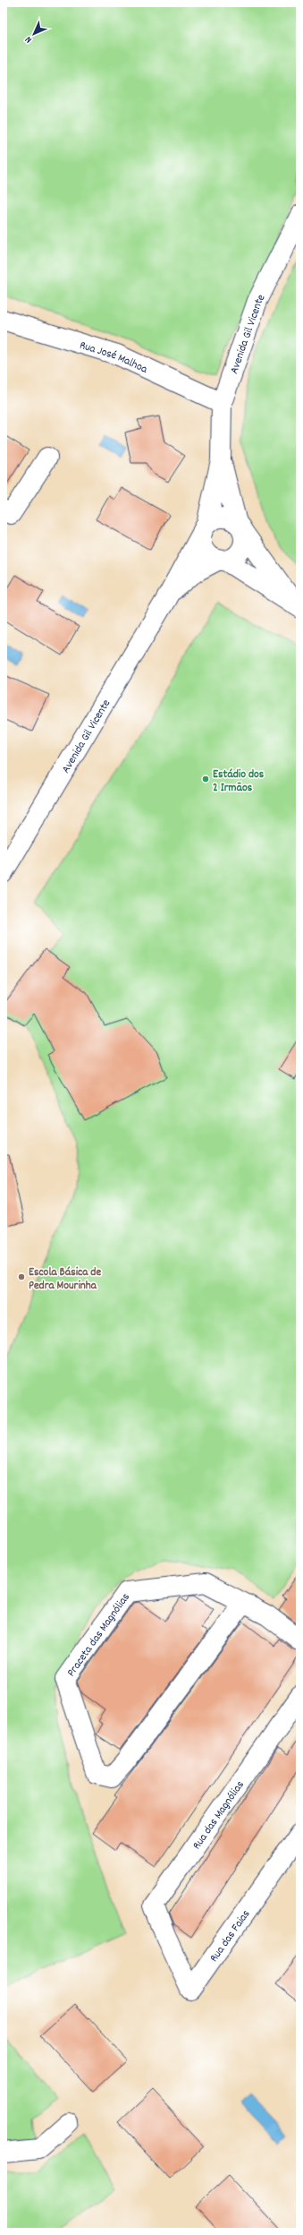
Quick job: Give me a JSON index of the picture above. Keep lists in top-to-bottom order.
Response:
{
  "streets": {
    "street": [
      "Avenida Gil Vicente",
      "Rua José Malhoa",
      "Praceta das Magnólias",
      "Rua das Magnólias",
      "Rua das Faias"
    ]
  },
  "crossings": [
    ["Avenida Gil Vicente", "Rua José Malhoa"],
    ["Rua das Magnólias", "Rua das Faias"]
  ],
  "places": ["Estádio dos 2 Irmãos", "Escola Básica de Pedra Mourinha"],
  "north": "bottom left"
}
